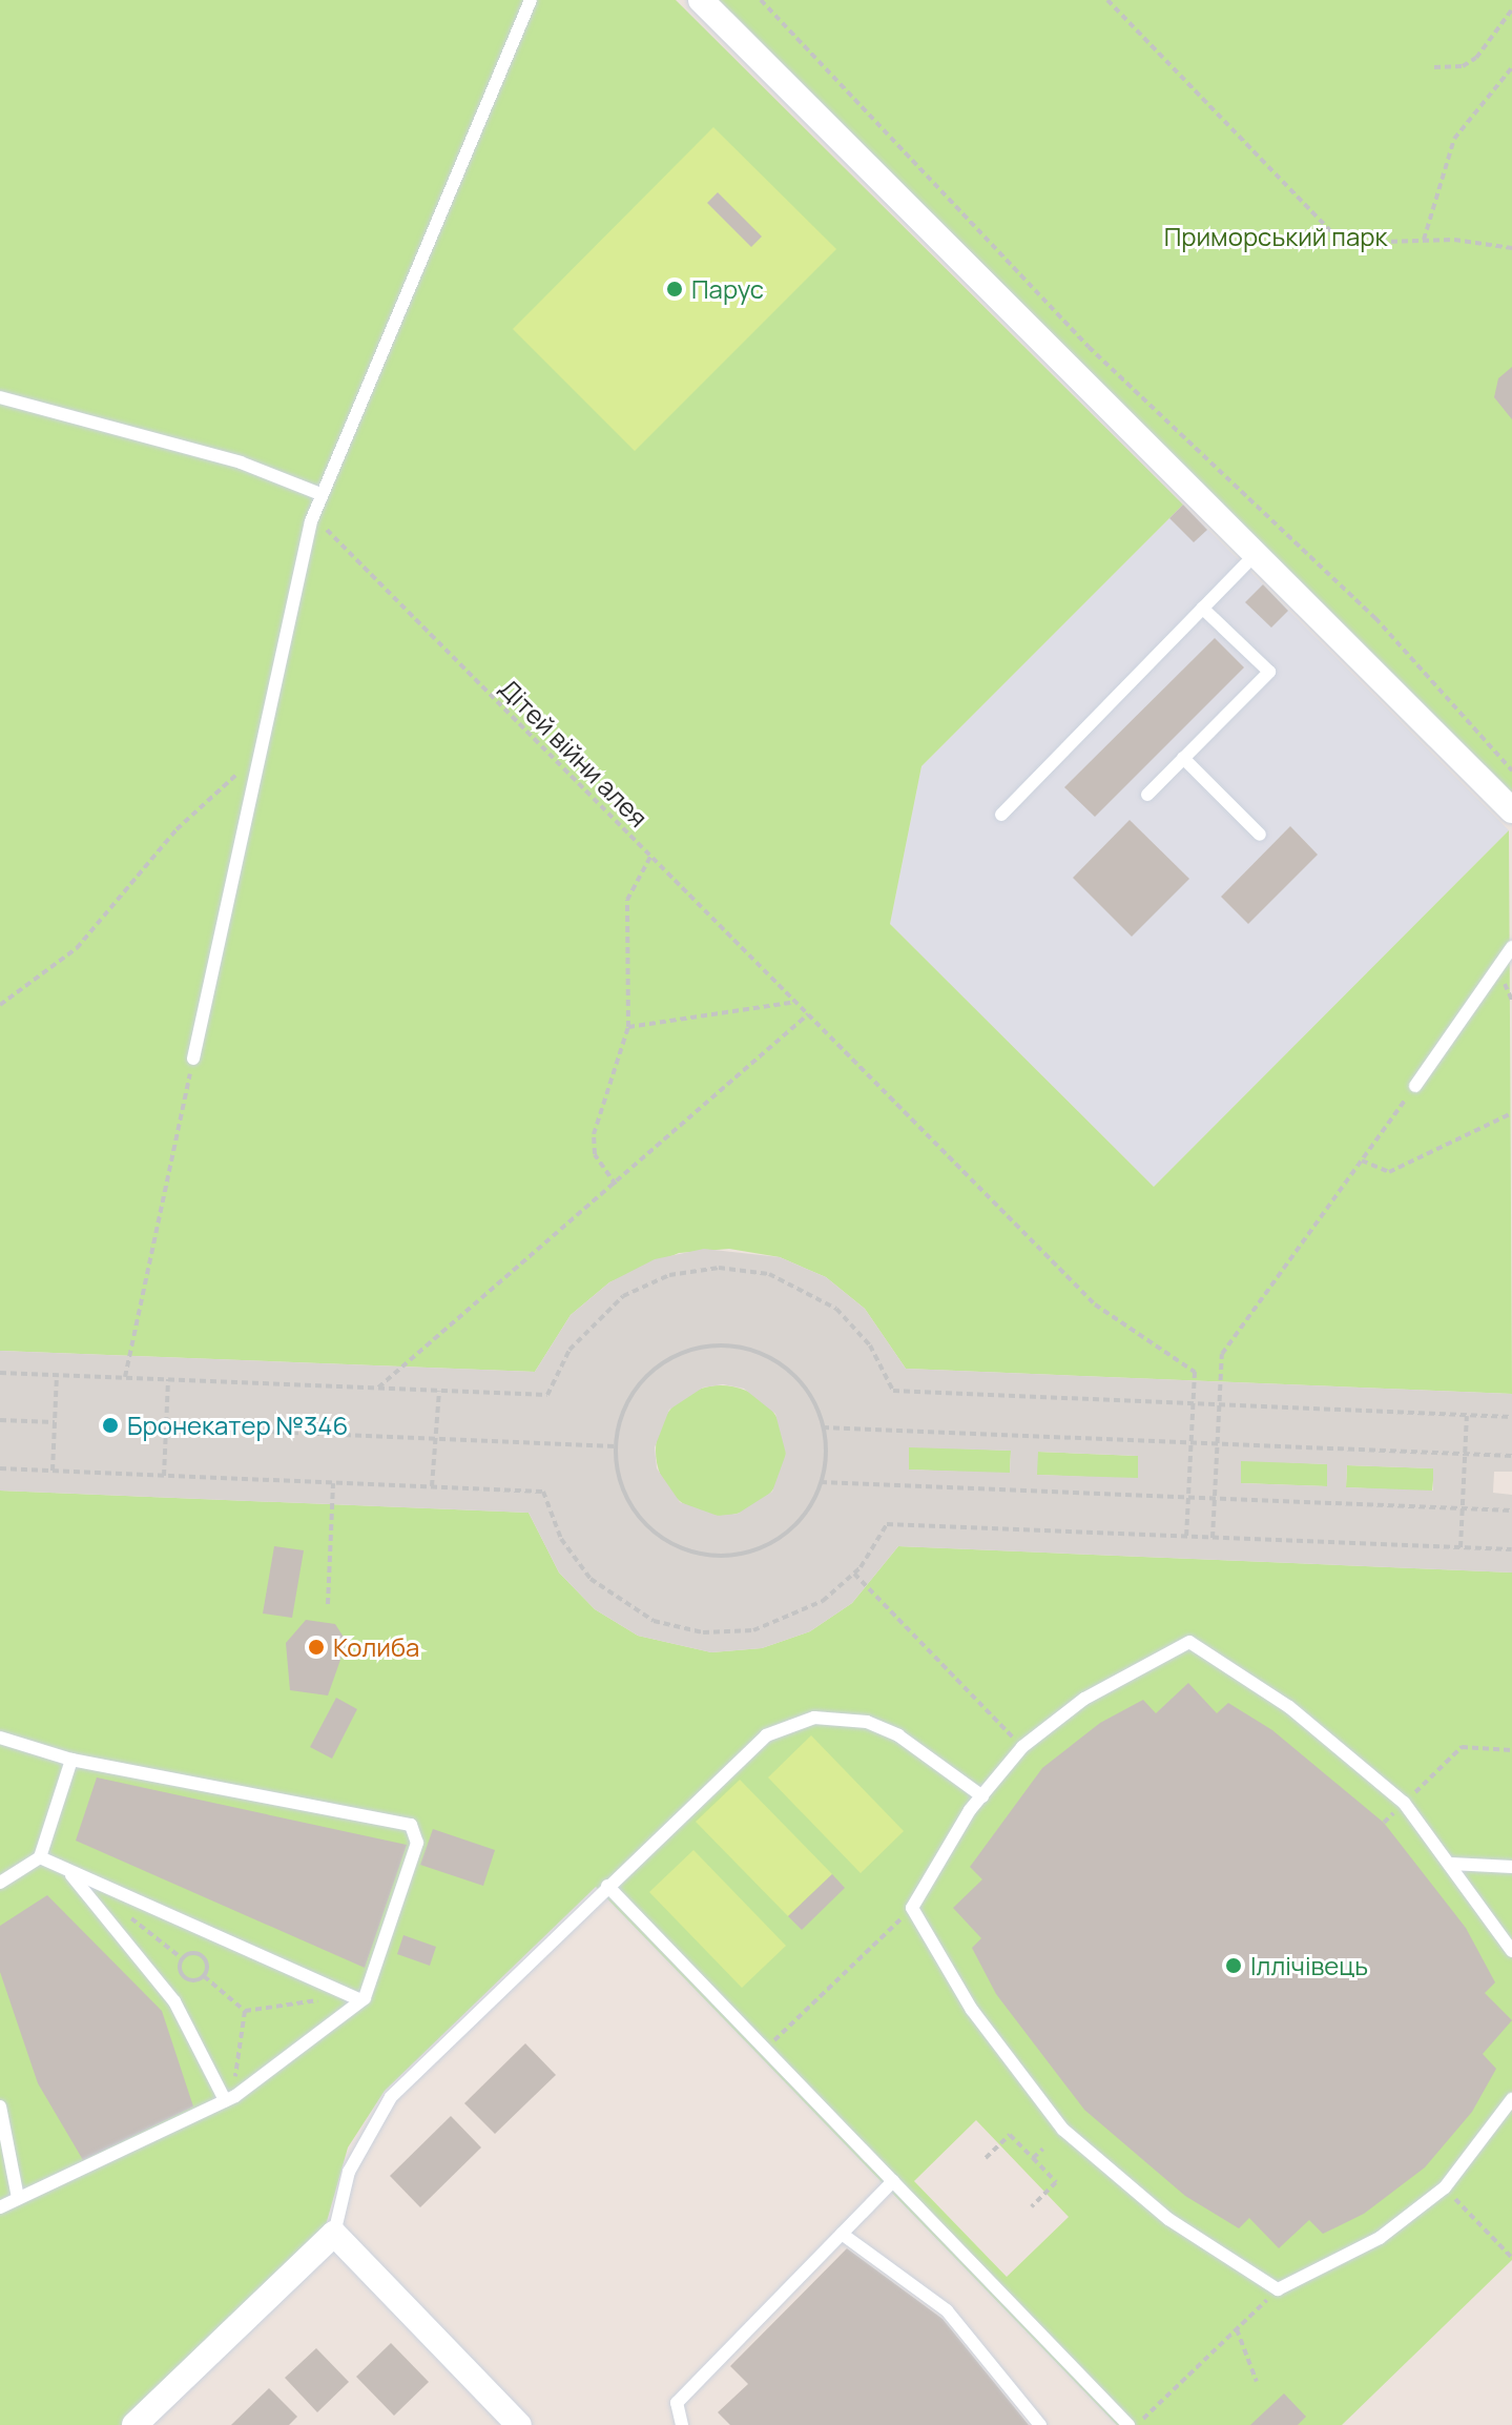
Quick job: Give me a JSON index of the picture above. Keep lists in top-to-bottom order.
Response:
{
  "streets": {
    "path": ["Дітей війни алея"]
  },
  "parks": ["Приморський парк"],
  "places": [
    "Парус",
    "Бронекатер №346",
    "Колиба",
    "Іллічівець"
  ]
}
